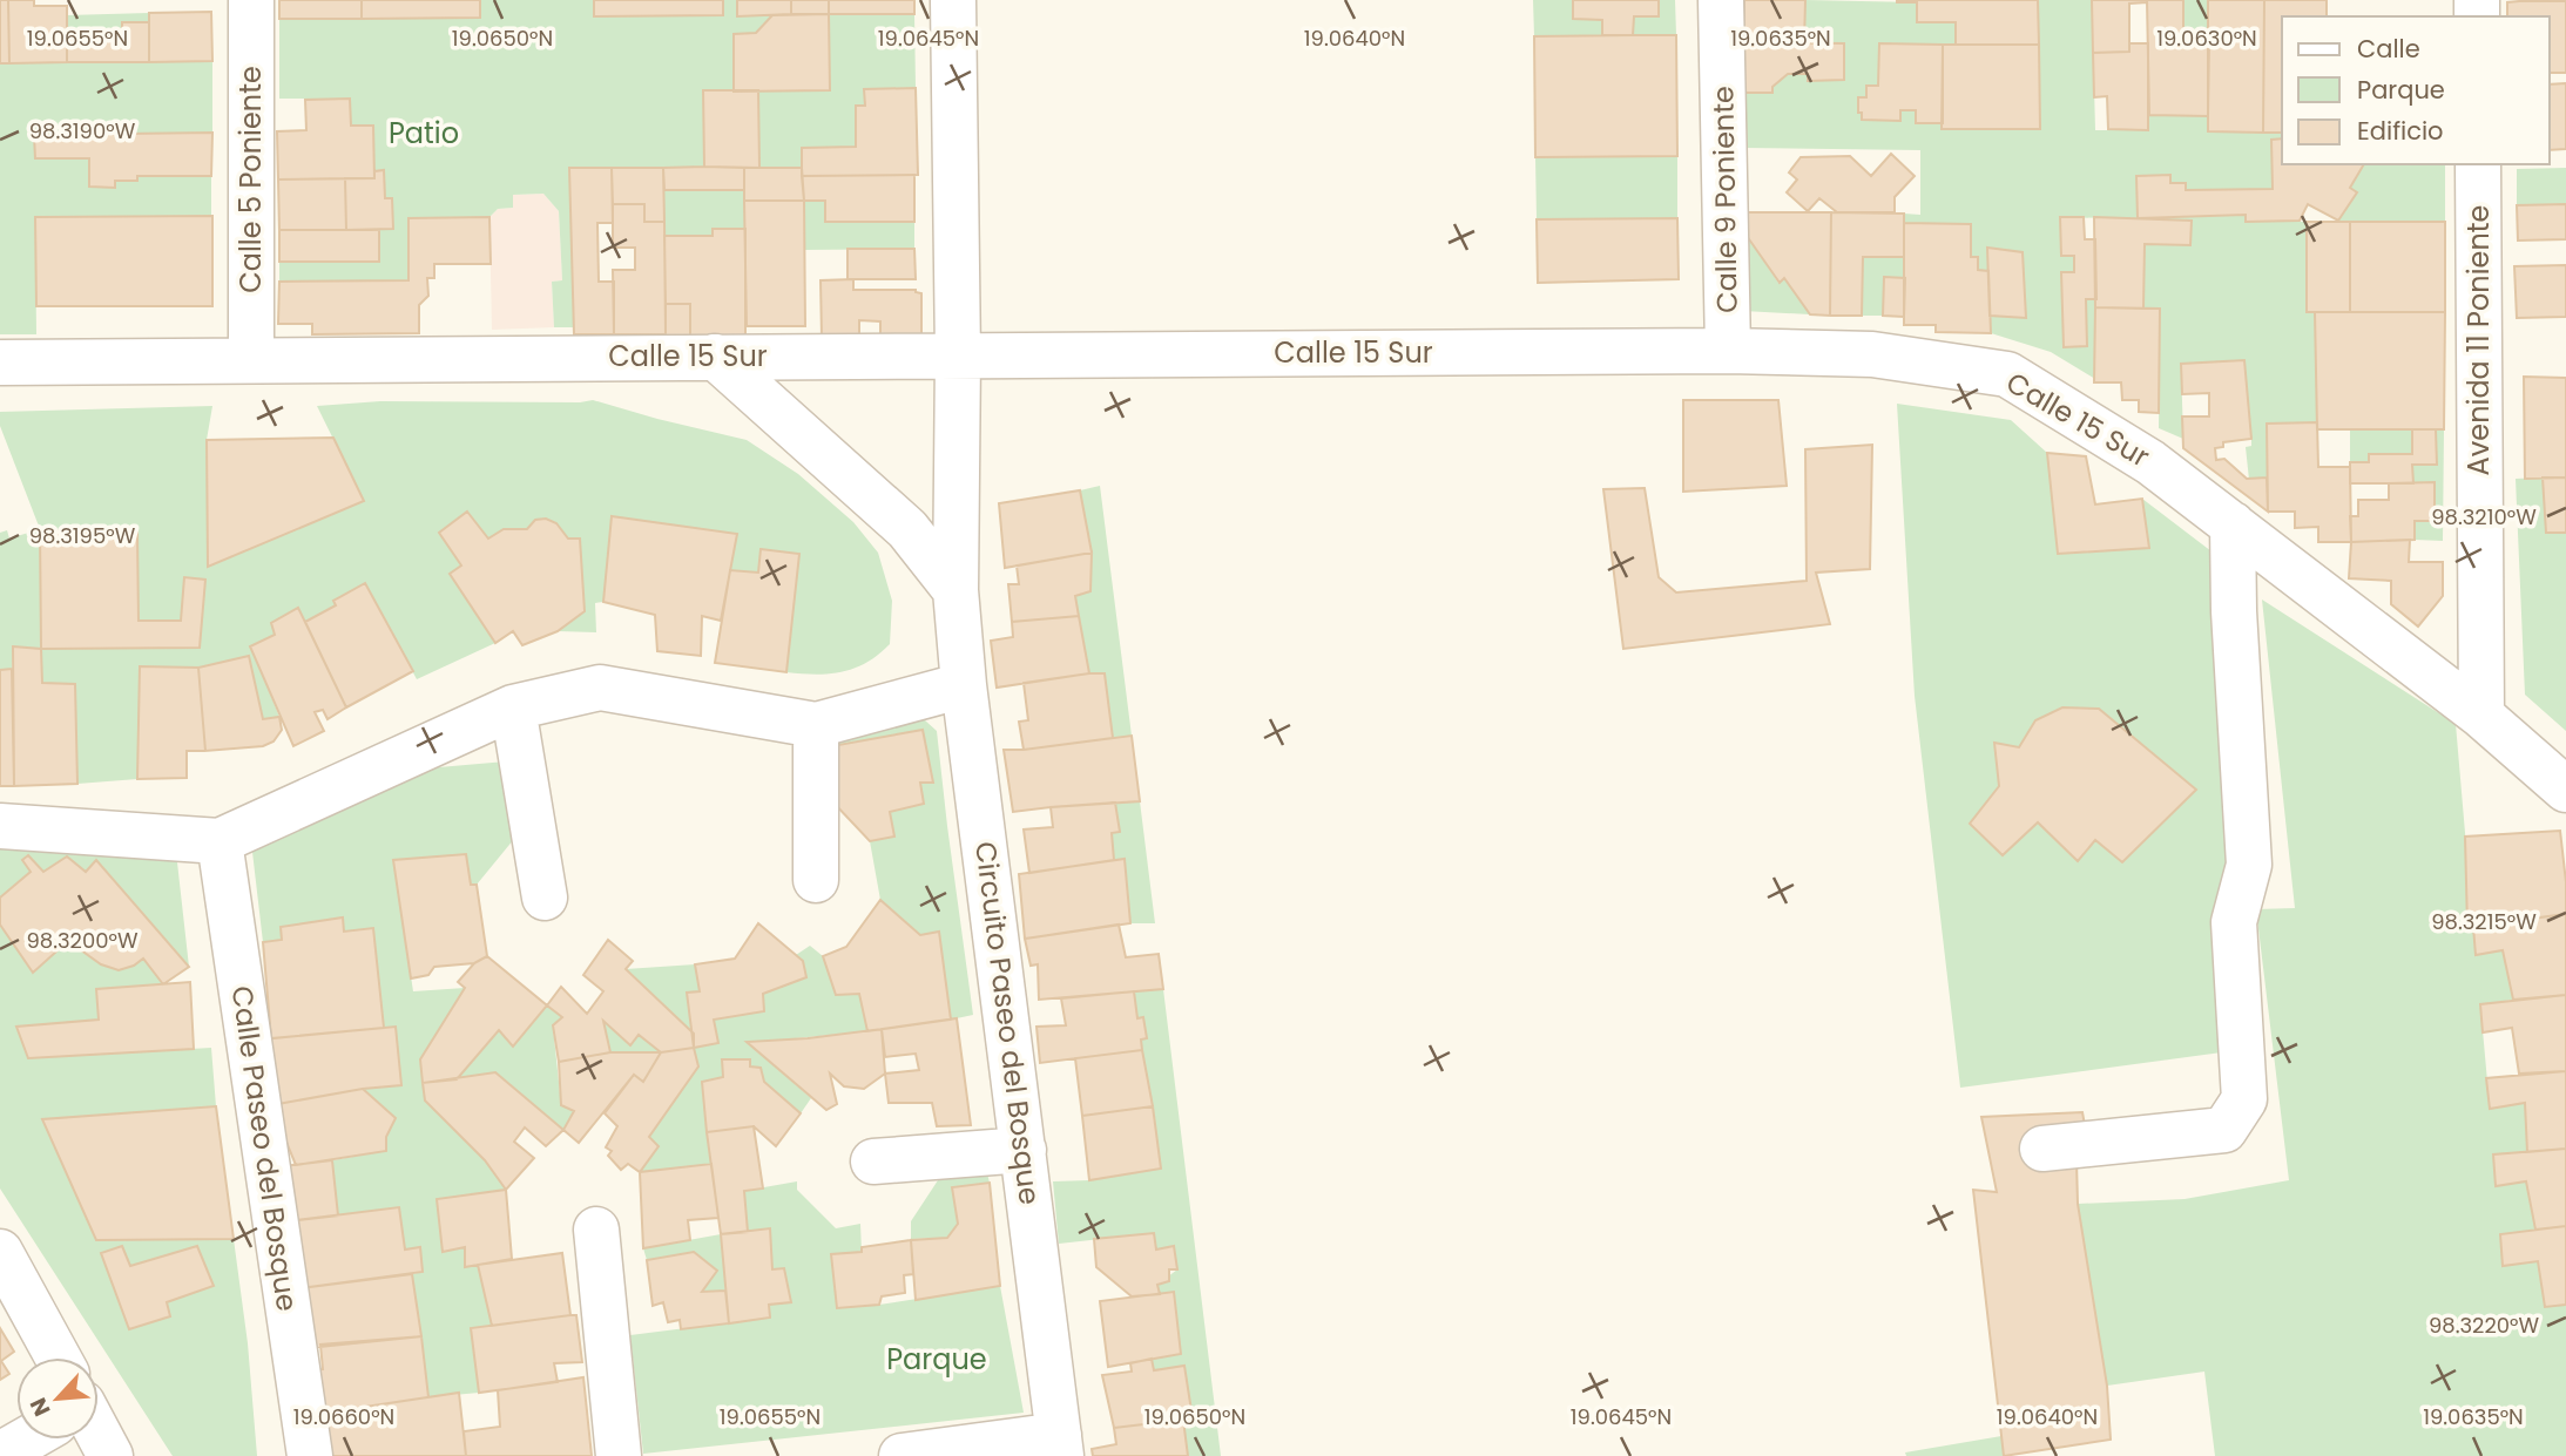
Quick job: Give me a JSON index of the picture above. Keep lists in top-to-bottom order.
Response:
{
  "streets": {
    "street": [
      "Calle 5 Poniente",
      "Calle 9 Poniente",
      "Avenida 11 Poniente",
      "Calle 15 Sur",
      "Circuito Paseo del Bosque",
      "Calle Paseo del Bosque"
    ]
  },
  "crossings": [
    ["Calle 5 Poniente", "Calle 15 Sur"],
    ["Calle 9 Poniente", "Calle 15 Sur"],
    ["Avenida 11 Poniente", "Calle 15 Sur"],
    ["Calle 15 Sur", "Circuito Paseo del Bosque"]
  ],
  "parks": ["Patio", "Parque"],
  "legend": ["Calle", "Parque", "Edificio"],
  "north": "bottom left",
  "coordinates": [
    "19.0650°N",
    "19.0645°N",
    "19.0635°N",
    "19.0630°N",
    "19.0655°N",
    "19.0640°N",
    "98.3190°W",
    "98.3210°W",
    "98.3195°W",
    "98.3215°W",
    "98.3200°W",
    "98.3220°W",
    "19.0660°N"
  ]
}
